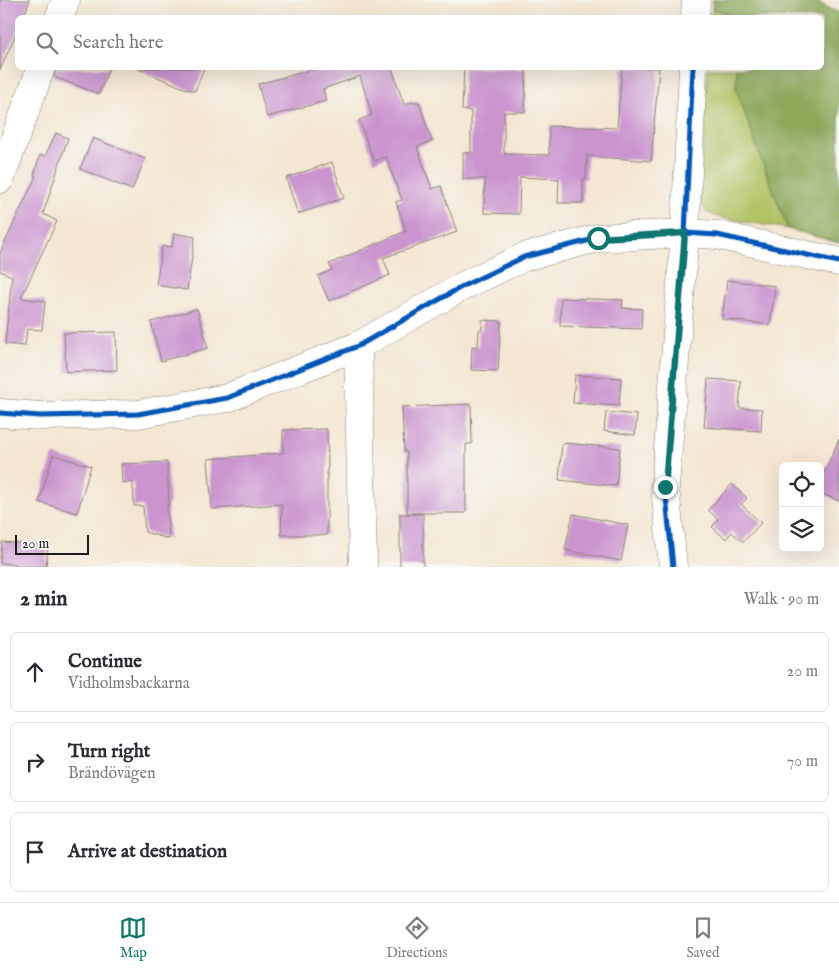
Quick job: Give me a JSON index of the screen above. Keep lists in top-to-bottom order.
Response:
{
  "scale_bar": "20 m",
  "page": {
    "search": "Search here",
    "scale": "20 m",
    "heading": ["2 min", "Walk · 90 m"],
    "list": [
      ["Continue", "Vidholmsbackarna", "20 m"],
      ["Turn right", "Brändövägen", "70 m"],
      "Arrive at destination"
    ],
    "nav": ["Map", "Directions", "Saved"]
  }
}
